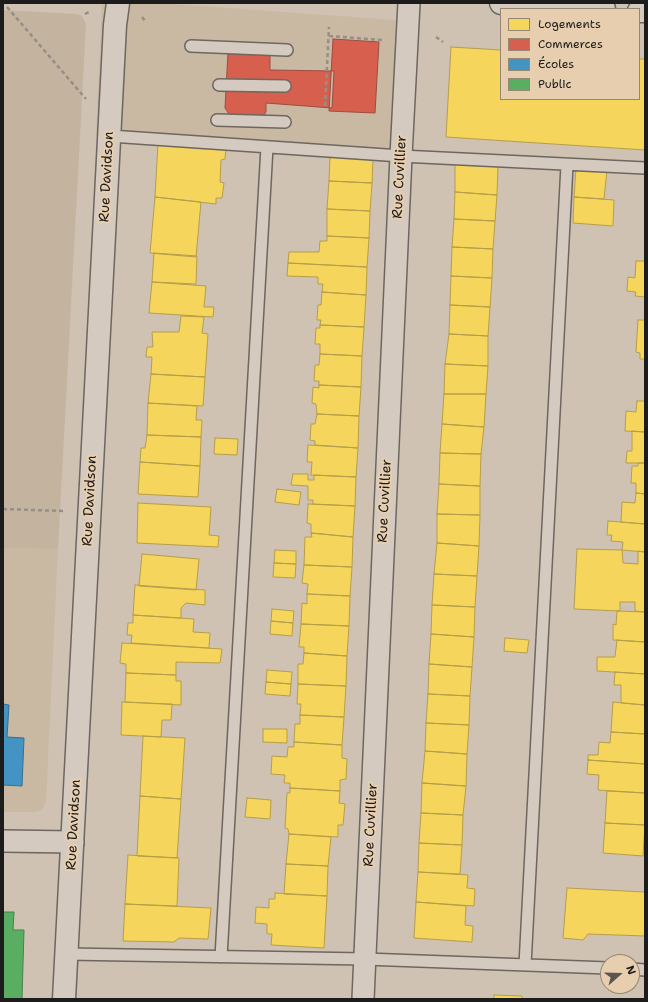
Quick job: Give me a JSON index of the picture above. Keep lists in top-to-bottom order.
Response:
{
  "streets": {
    "main road": ["Rue Davidson"],
    "street": ["Rue Cuvillier"]
  },
  "legend": [
    "Logements",
    "Commerces",
    "Écoles",
    "Public"
  ],
  "north": "right"
}
